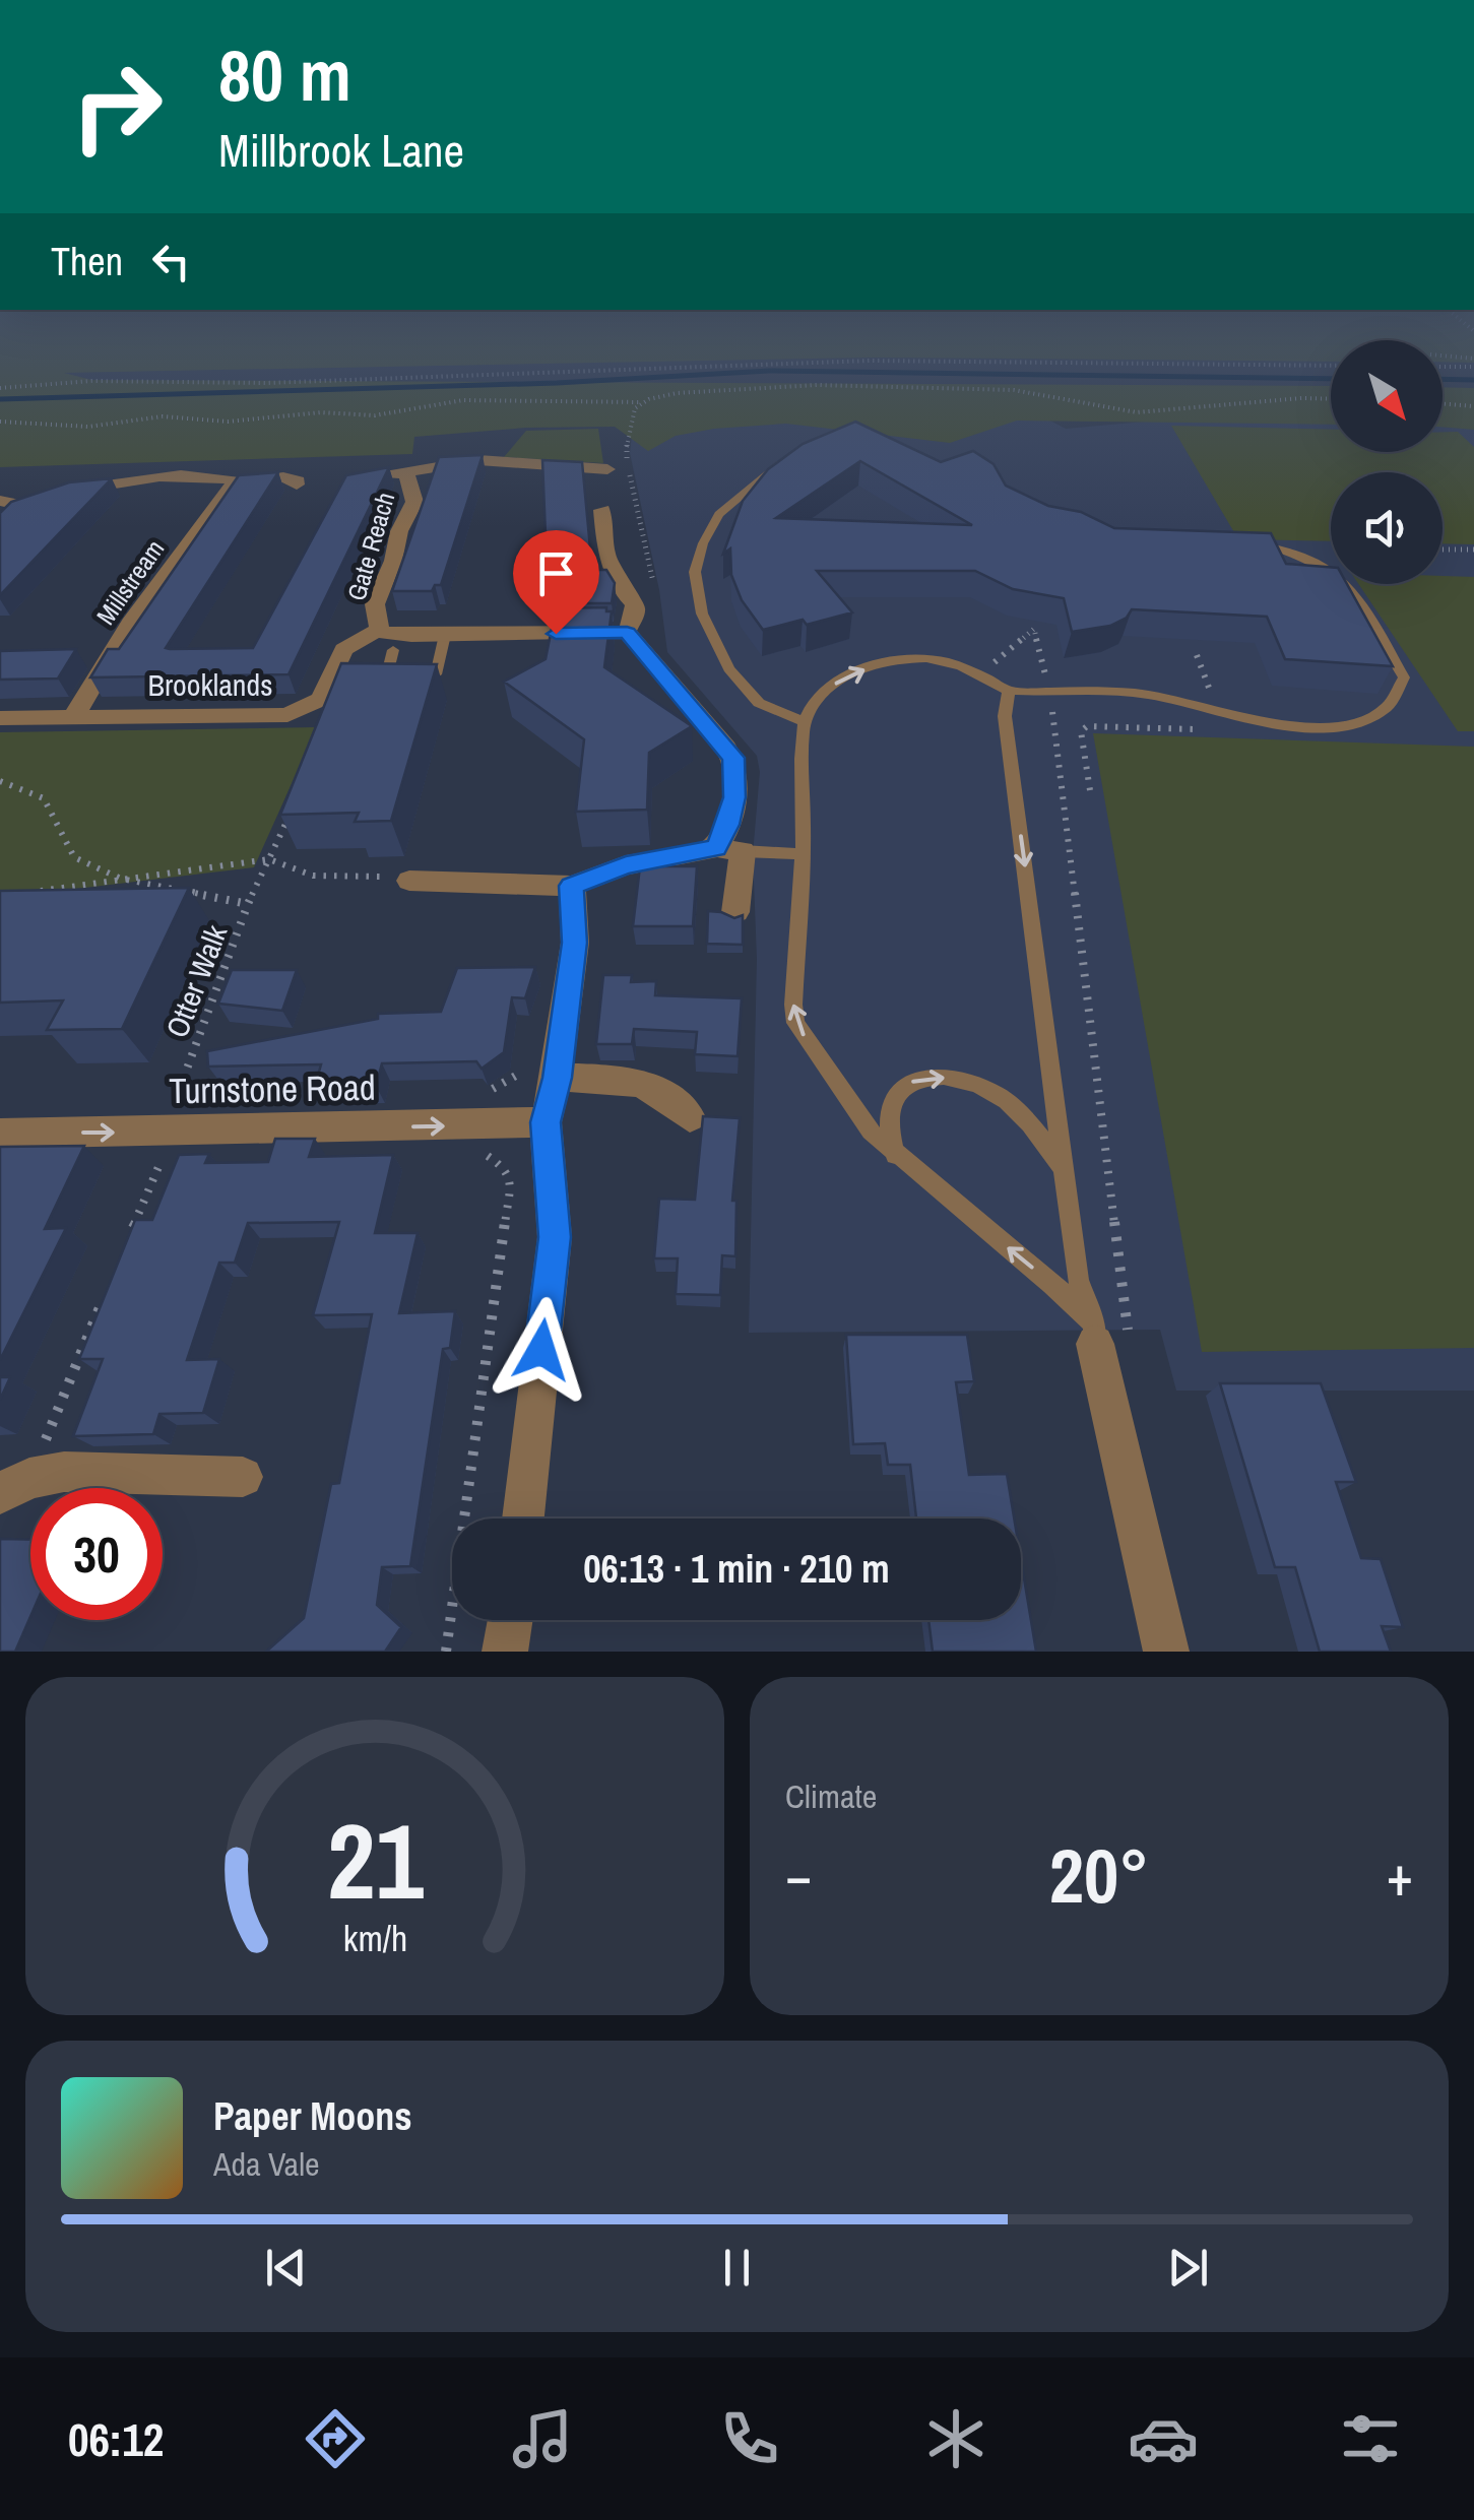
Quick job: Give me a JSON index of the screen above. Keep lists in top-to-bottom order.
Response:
{
  "streets": {
    "street": [
      "Gate Reach",
      "Millstream",
      "Brooklands",
      "Turnstone Road"
    ],
    "path": ["Otter Walk"]
  },
  "crossings": [
    ["Gate Reach", "Brooklands"],
    ["Millstream", "Brooklands"],
    ["Otter Walk", "Turnstone Road"]
  ],
  "one_way": ["Turnstone Road"],
  "north": "bottom right",
  "page": {
    "turn": ["80 m", "Millbrook Lane"],
    "then": "Then",
    "limit": "30",
    "trip": "06:13 · 1 min · 210 m",
    "tile": "Climate",
    "heat": ["−", "20°", "+"],
    "song": ["Paper Moons", "Ada Vale"],
    "tabs": "06:12",
    "gauge": ["21", "km/h"]
  }
}
